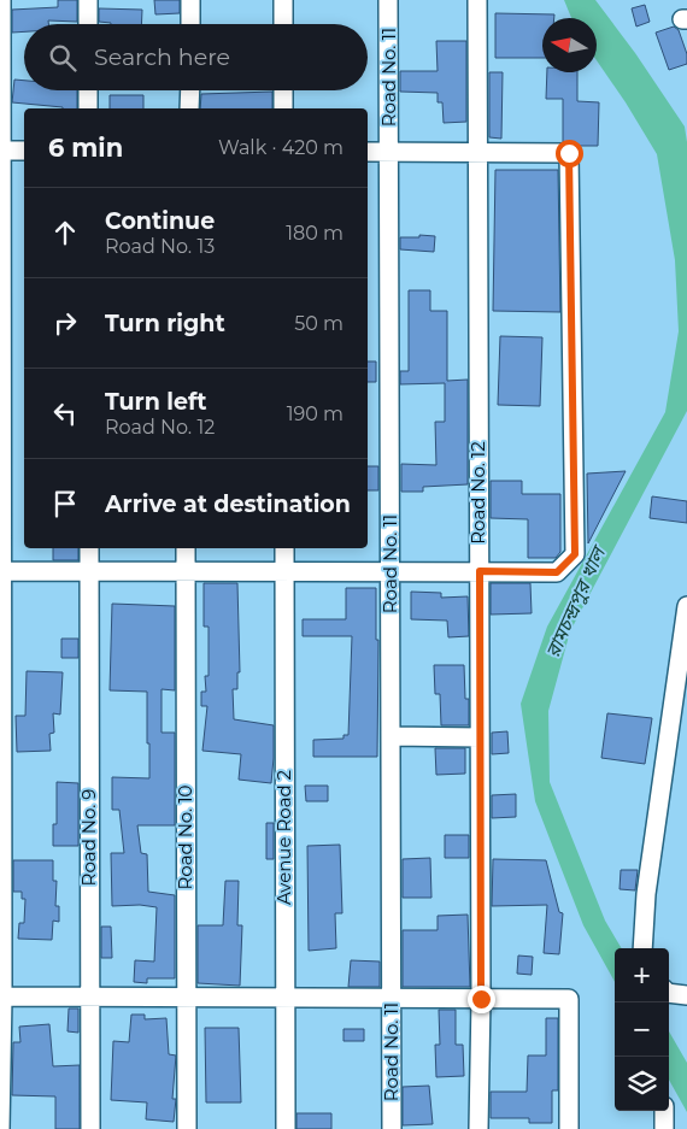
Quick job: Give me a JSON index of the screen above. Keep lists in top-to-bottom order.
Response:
{
  "streets": {
    "street": [
      "Road No. 11",
      "Road No. 12",
      "Road No. 9",
      "Road No. 10",
      "Avenue Road 2"
    ]
  },
  "water": ["রামচন্দ্রপুর খাল"],
  "north": "left",
  "page": {
    "search": "Search here",
    "heading": ["6 min", "Walk · 420 m"],
    "list": [
      ["Continue", "Road No. 13", "180 m"],
      ["Turn right", "50 m"],
      ["Turn left", "Road No. 12", "190 m"],
      "Arrive at destination"
    ],
    "map_buttons": ["+", "−"]
  }
}
